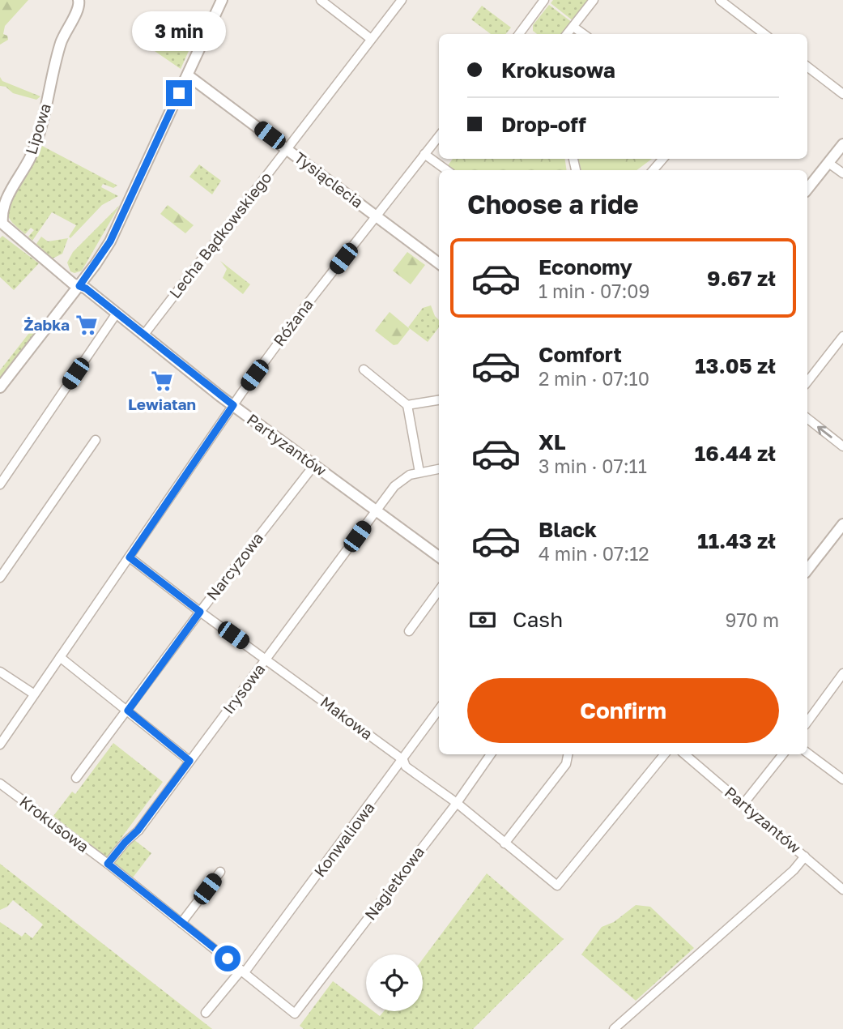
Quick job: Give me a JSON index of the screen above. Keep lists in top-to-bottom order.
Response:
{
  "streets": {
    "street": [
      "Lipowa",
      "Tysiąclecia",
      "Lecha Bądkowskiego",
      "Różana",
      "Partyzantów",
      "Narcyzowa",
      "Irysowa",
      "Makowa",
      "Krokusowa",
      "Konwaliowa",
      "Nagietkowa"
    ]
  },
  "crossings": [
    ["Lipowa", "Partyzantów"],
    ["Tysiąclecia", "Lecha Bądkowskiego"],
    ["Tysiąclecia", "Różana"],
    ["Lecha Bądkowskiego", "Partyzantów"],
    ["Różana", "Partyzantów"],
    ["Różana", "Makowa"],
    ["Partyzantów", "Narcyzowa"],
    ["Partyzantów", "Irysowa"],
    ["Narcyzowa", "Makowa"],
    ["Irysowa", "Makowa"],
    ["Irysowa", "Krokusowa"],
    ["Makowa", "Konwaliowa"],
    ["Makowa", "Nagietkowa"],
    ["Krokusowa", "Konwaliowa"],
    ["Krokusowa", "Nagietkowa"]
  ],
  "places": {
    "supermarket": ["Żabka", "Lewiatan"]
  },
  "page": {
    "bubble": "3 min",
    "banner": ["Krokusowa", "Drop-off"],
    "heading": "Choose a ride",
    "list": [
      {
        "name": "Economy",
        "note": "1 min · 07:09",
        "value": "9.67 zł"
      },
      {
        "name": "Comfort",
        "note": "2 min · 07:10",
        "value": "13.05 zł"
      },
      {
        "name": "XL",
        "note": "3 min · 07:11",
        "value": "16.44 zł"
      },
      {
        "name": "Black",
        "note": "4 min · 07:12",
        "value": "11.43 zł"
      }
    ],
    "pay": ["Cash", "970 m"],
    "buttons": "Confirm"
  }
}
